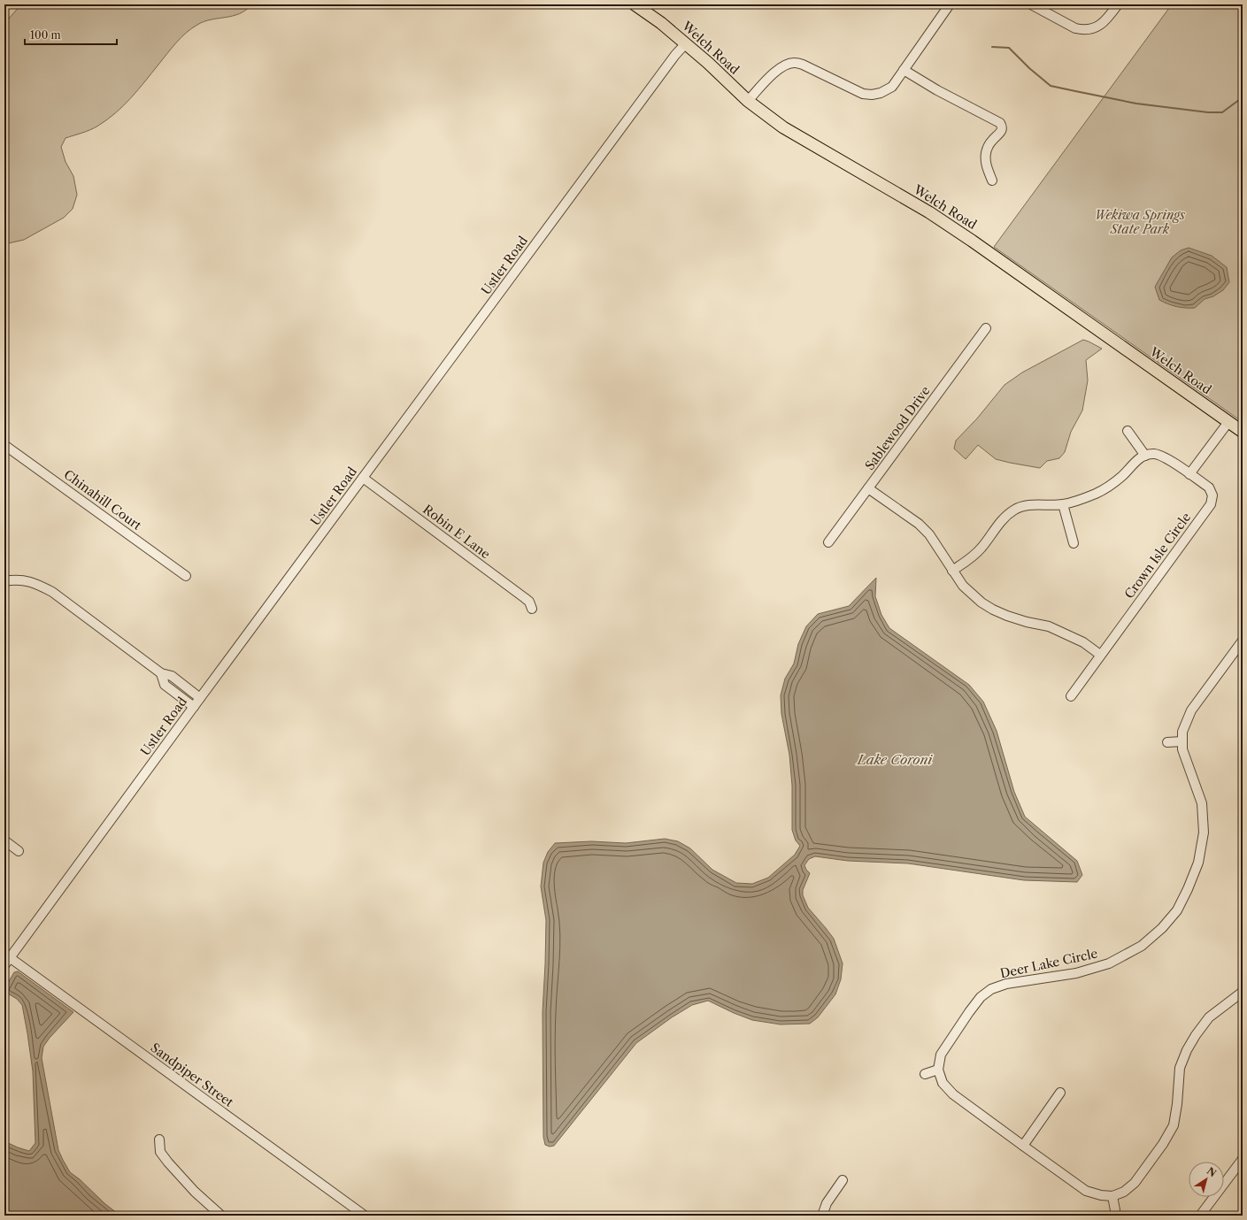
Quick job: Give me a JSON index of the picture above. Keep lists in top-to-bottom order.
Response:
{
  "streets": {
    "main road": ["Welch Road"],
    "street": [
      "Ustler Road",
      "Sablewood Drive",
      "Chinahill Court",
      "Robin E Lane",
      "Crown Isle Circle",
      "Deer Lake Circle",
      "Sandpiper Street"
    ]
  },
  "crossings": [
    ["Welch Road", "Ustler Road"],
    ["Ustler Road", "Robin E Lane"],
    ["Ustler Road", "Sandpiper Street"]
  ],
  "water": ["Lake Coroni"],
  "parks": ["Wekiwa Springs State Park"],
  "scale_bar": "100 m",
  "north": "top right"
}
